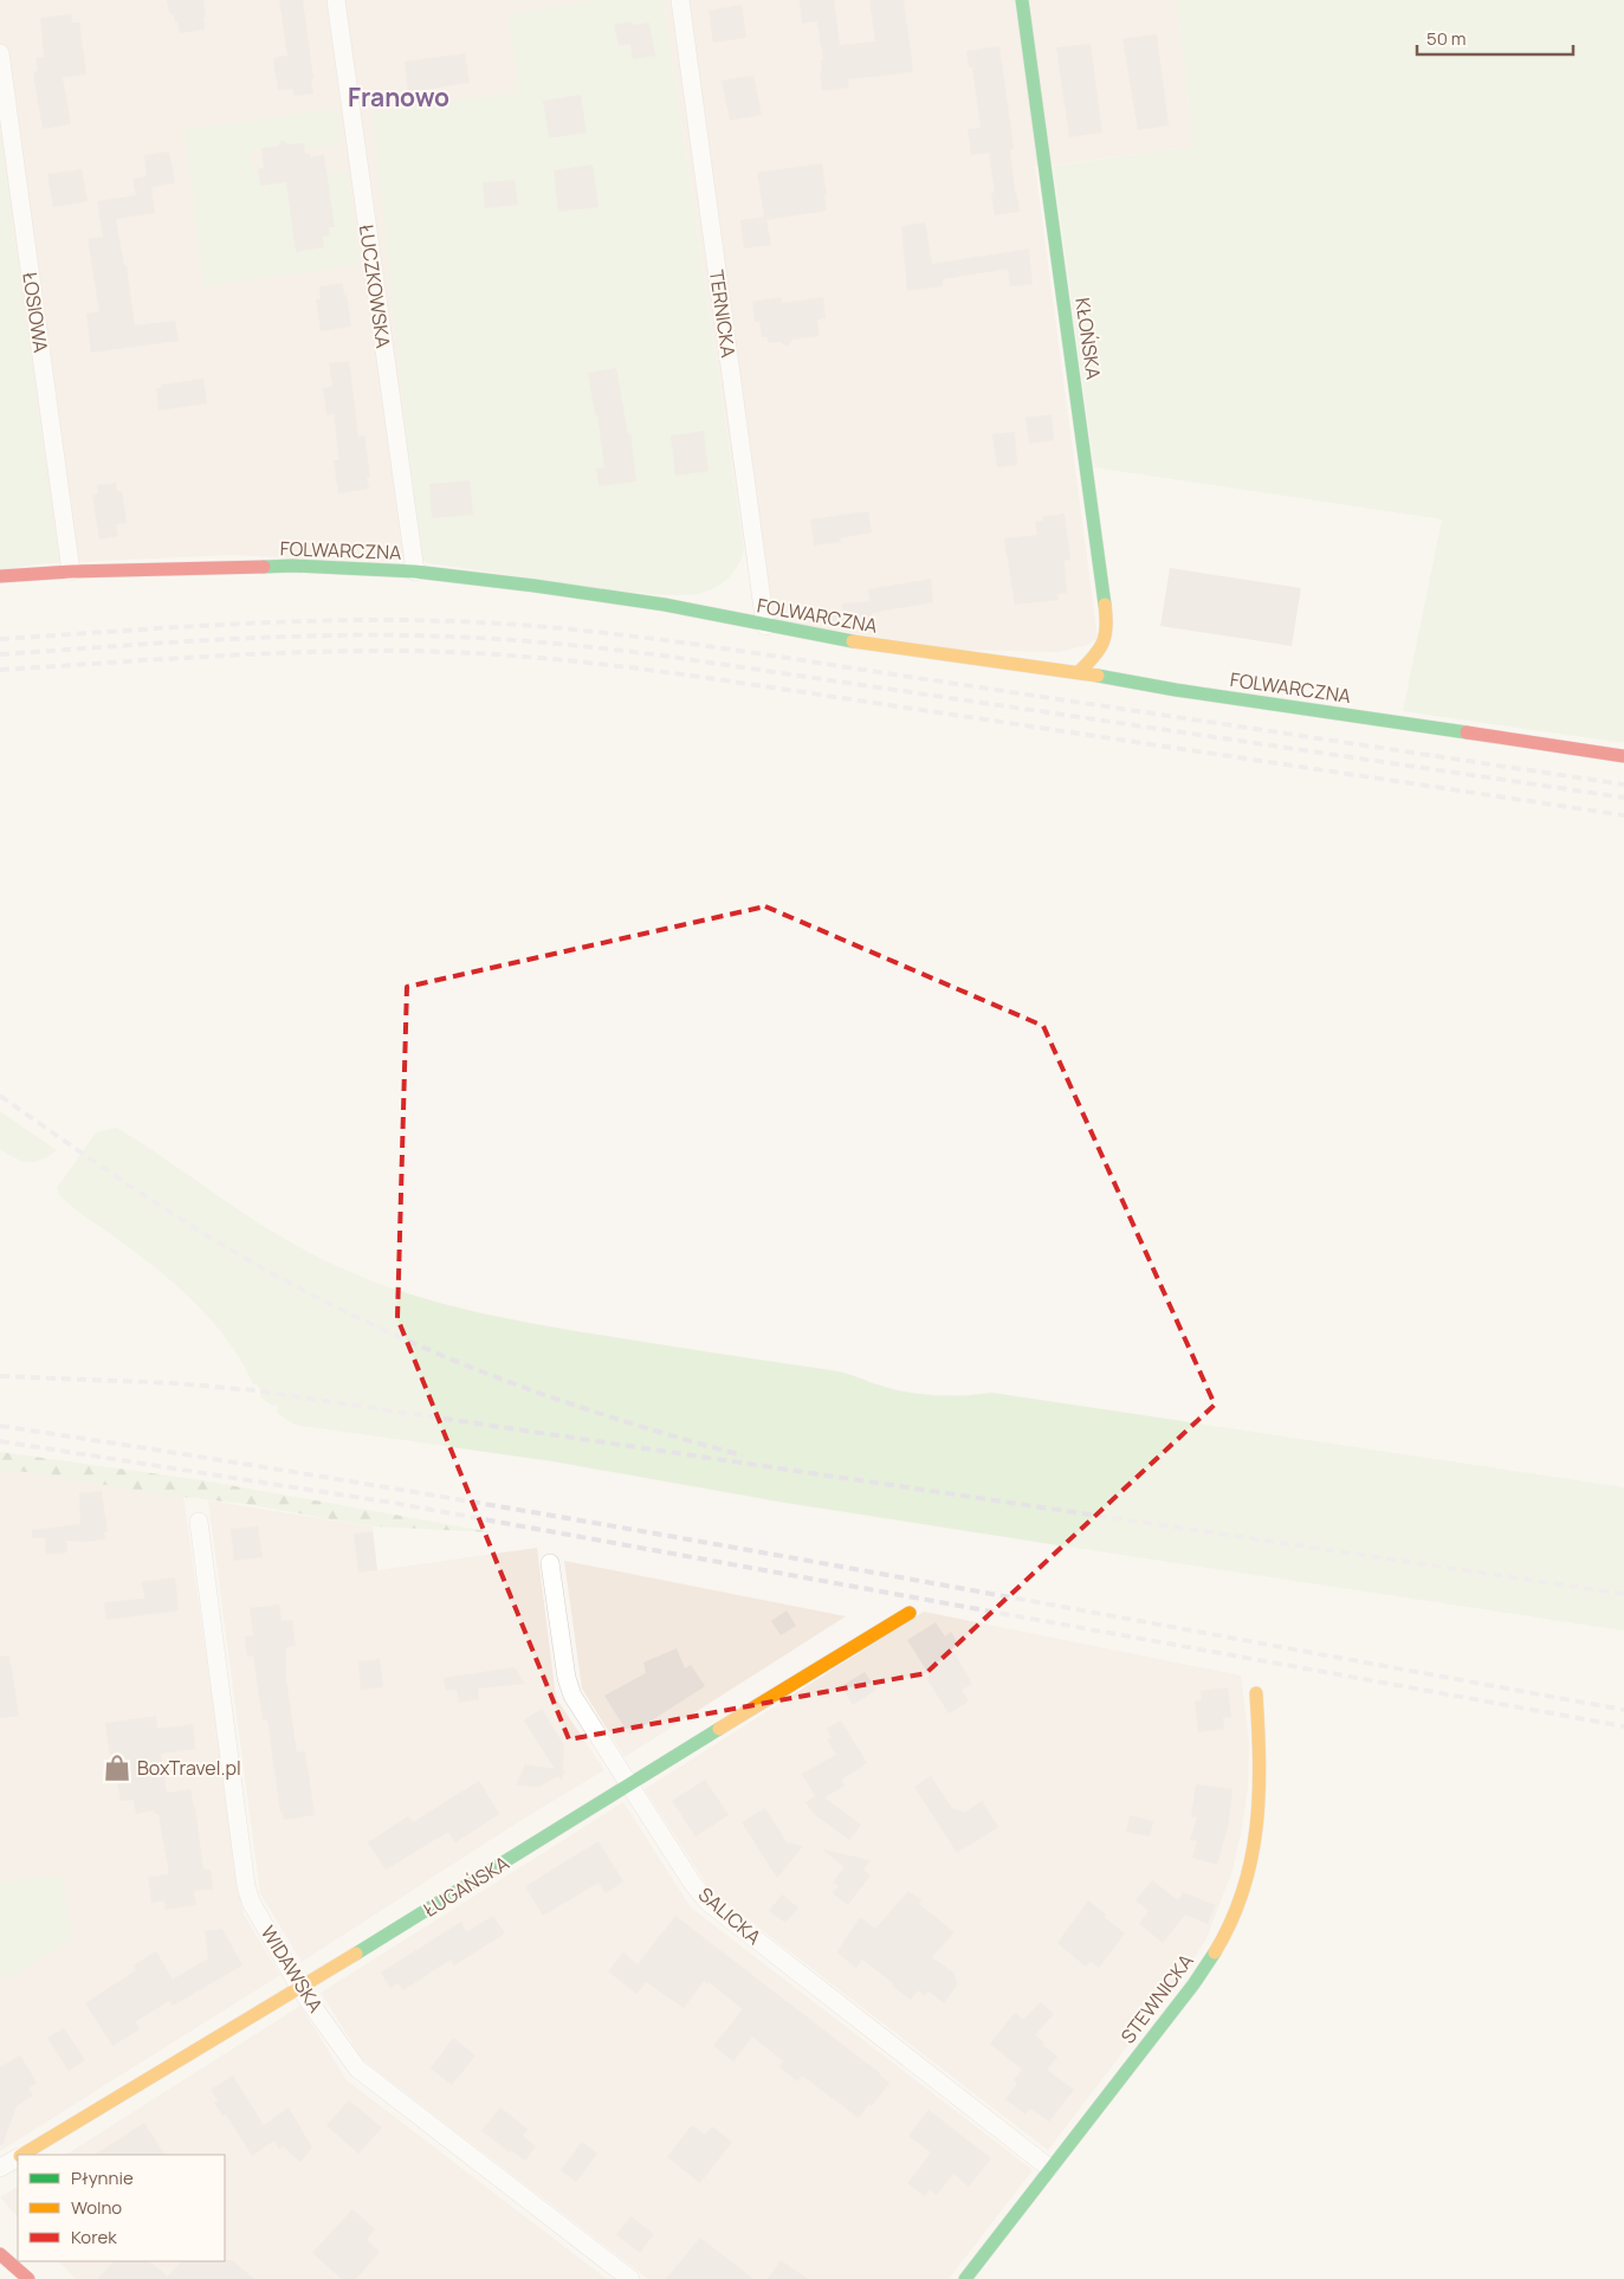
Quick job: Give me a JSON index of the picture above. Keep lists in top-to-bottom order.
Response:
{
  "streets": {
    "street": [
      "ŁUCZKOWSKA",
      "ŁOSIOWA",
      "TERNICKA",
      "KŁOŃSKA",
      "FOLWARCZNA",
      "ŁUGAŃSKA",
      "SALICKA",
      "WIDAWSKA",
      "STEWNICKA"
    ]
  },
  "crossings": [
    ["ŁUCZKOWSKA", "FOLWARCZNA"],
    ["ŁOSIOWA", "FOLWARCZNA"],
    ["TERNICKA", "FOLWARCZNA"],
    ["KŁOŃSKA", "FOLWARCZNA"],
    ["ŁUGAŃSKA", "SALICKA"],
    ["ŁUGAŃSKA", "WIDAWSKA"],
    ["SALICKA", "STEWNICKA"]
  ],
  "districts": ["Franowo"],
  "places": {
    "shop": ["BoxTravel.pl"]
  },
  "legend": ["Płynnie", "Wolno", "Korek"],
  "scale_bar": "50 m"
}
